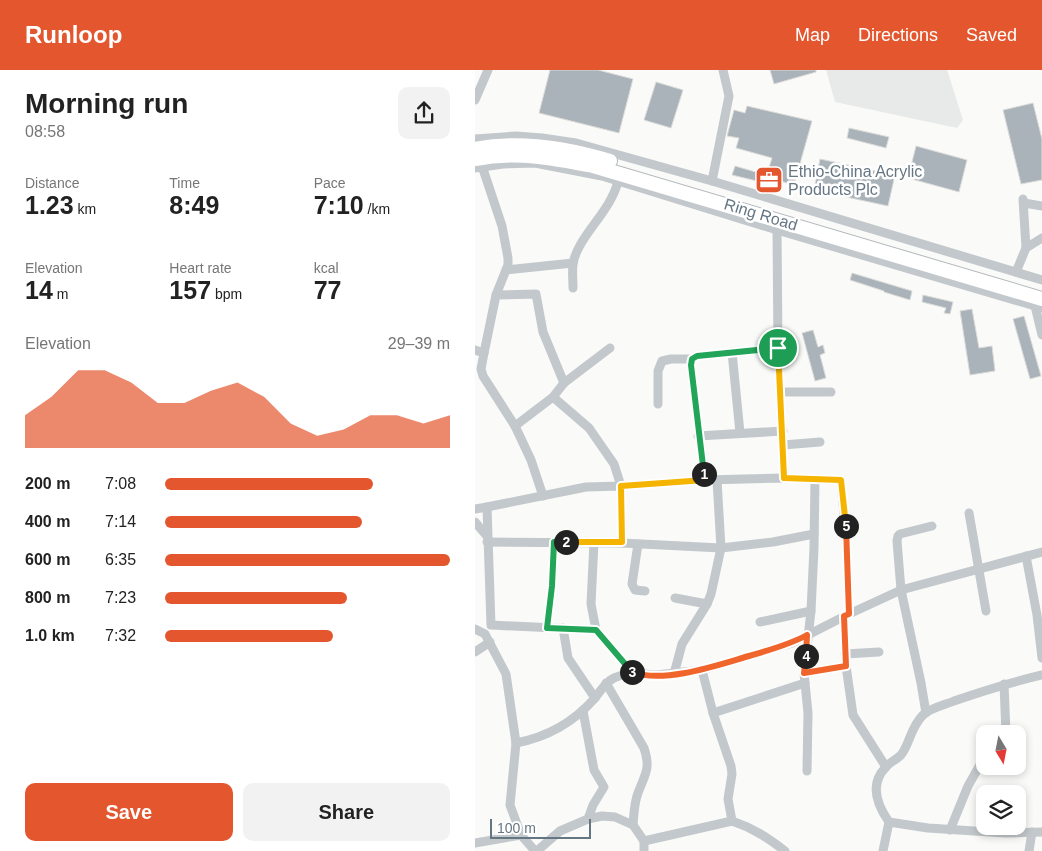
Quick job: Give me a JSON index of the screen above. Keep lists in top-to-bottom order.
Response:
{
  "streets": {
    "highway": ["Ring Road"]
  },
  "places": {
    "office": ["Ethio-China Acrylic Products Plc"]
  },
  "scale_bar": "100 m",
  "north": "bottom",
  "page": {
    "header": "Runloop",
    "nav": ["Map", "Directions", "Saved"],
    "heading": ["Morning run", "08:58"],
    "stats": [
      ["Distance", "1.23 km"],
      ["Time", "8:49"],
      ["Pace", "7:10 /km"],
      ["Elevation", "14 m"],
      ["Heart rate", "157 bpm"],
      ["kcal", "77"]
    ],
    "chart": ["Elevation", "29–39 m"],
    "pins": [
      "1",
      "5",
      "2",
      "4",
      "3"
    ],
    "list": [
      {
        "name": "200 m",
        "note": "7:08"
      },
      {
        "name": "400 m",
        "note": "7:14"
      },
      {
        "name": "600 m",
        "note": "6:35"
      },
      {
        "name": "800 m",
        "note": "7:23"
      },
      {
        "name": "1.0 km",
        "note": "7:32"
      }
    ],
    "buttons": ["Save", "Share"],
    "scale": "100 m"
  }
}
